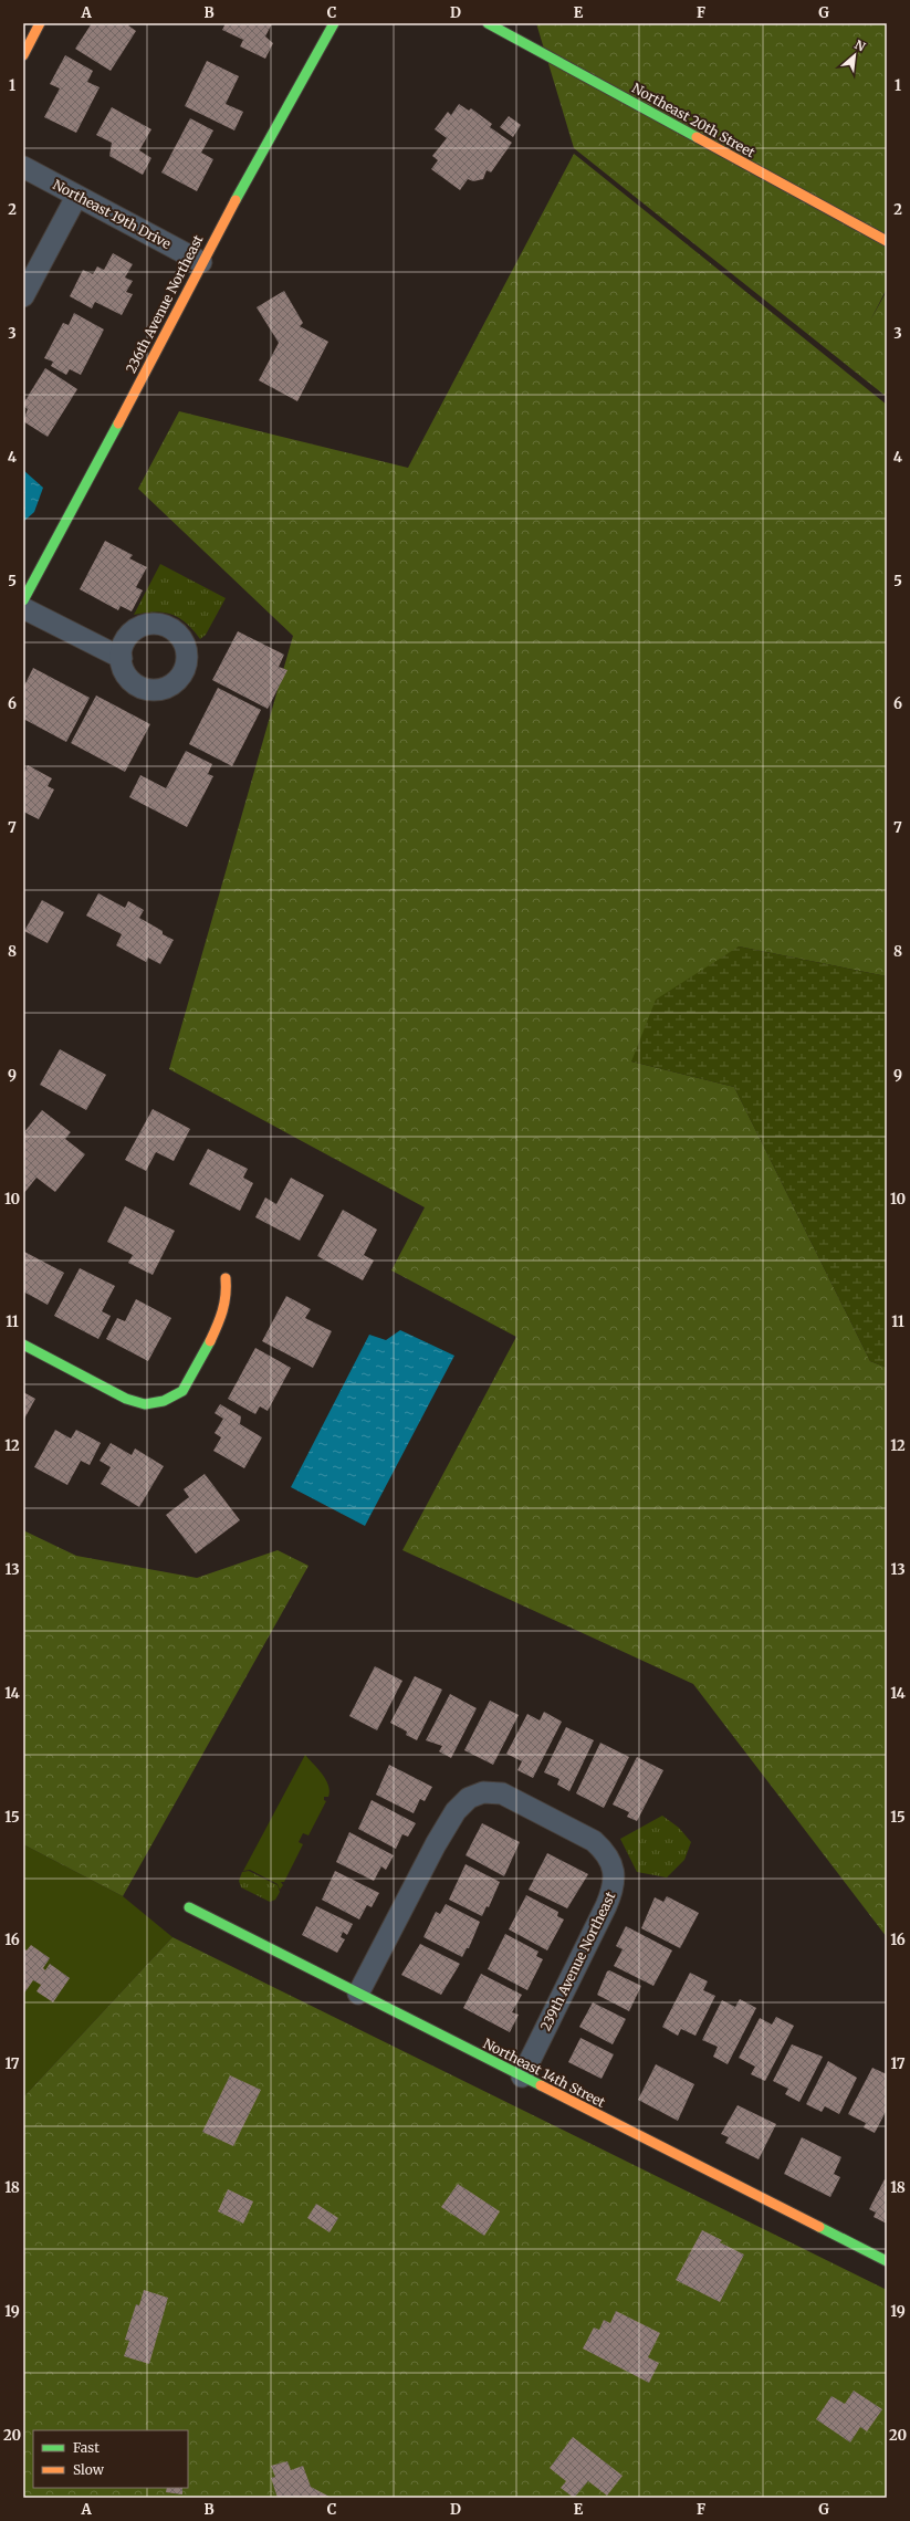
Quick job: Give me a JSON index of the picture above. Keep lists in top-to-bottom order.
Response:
{
  "streets": {
    "street": [
      "Northeast 20th Street",
      "Northeast 19th Drive",
      "236th Avenue Northeast",
      "239th Avenue Northeast",
      "Northeast 14th Street"
    ]
  },
  "crossings": [
    ["Northeast 19th Drive", "236th Avenue Northeast"],
    ["239th Avenue Northeast", "Northeast 14th Street"]
  ],
  "legend": ["Fast", "Slow"],
  "north": "top right",
  "grid": {
    "columns": [
      "A",
      "B",
      "C",
      "D",
      "E",
      "F",
      "G"
    ],
    "rows": [
      "1",
      "2",
      "3",
      "4",
      "5",
      "6",
      "7",
      "8",
      "9",
      "10",
      "11",
      "12",
      "13",
      "14",
      "15",
      "16",
      "17",
      "18",
      "19",
      "20"
    ]
  }
}
